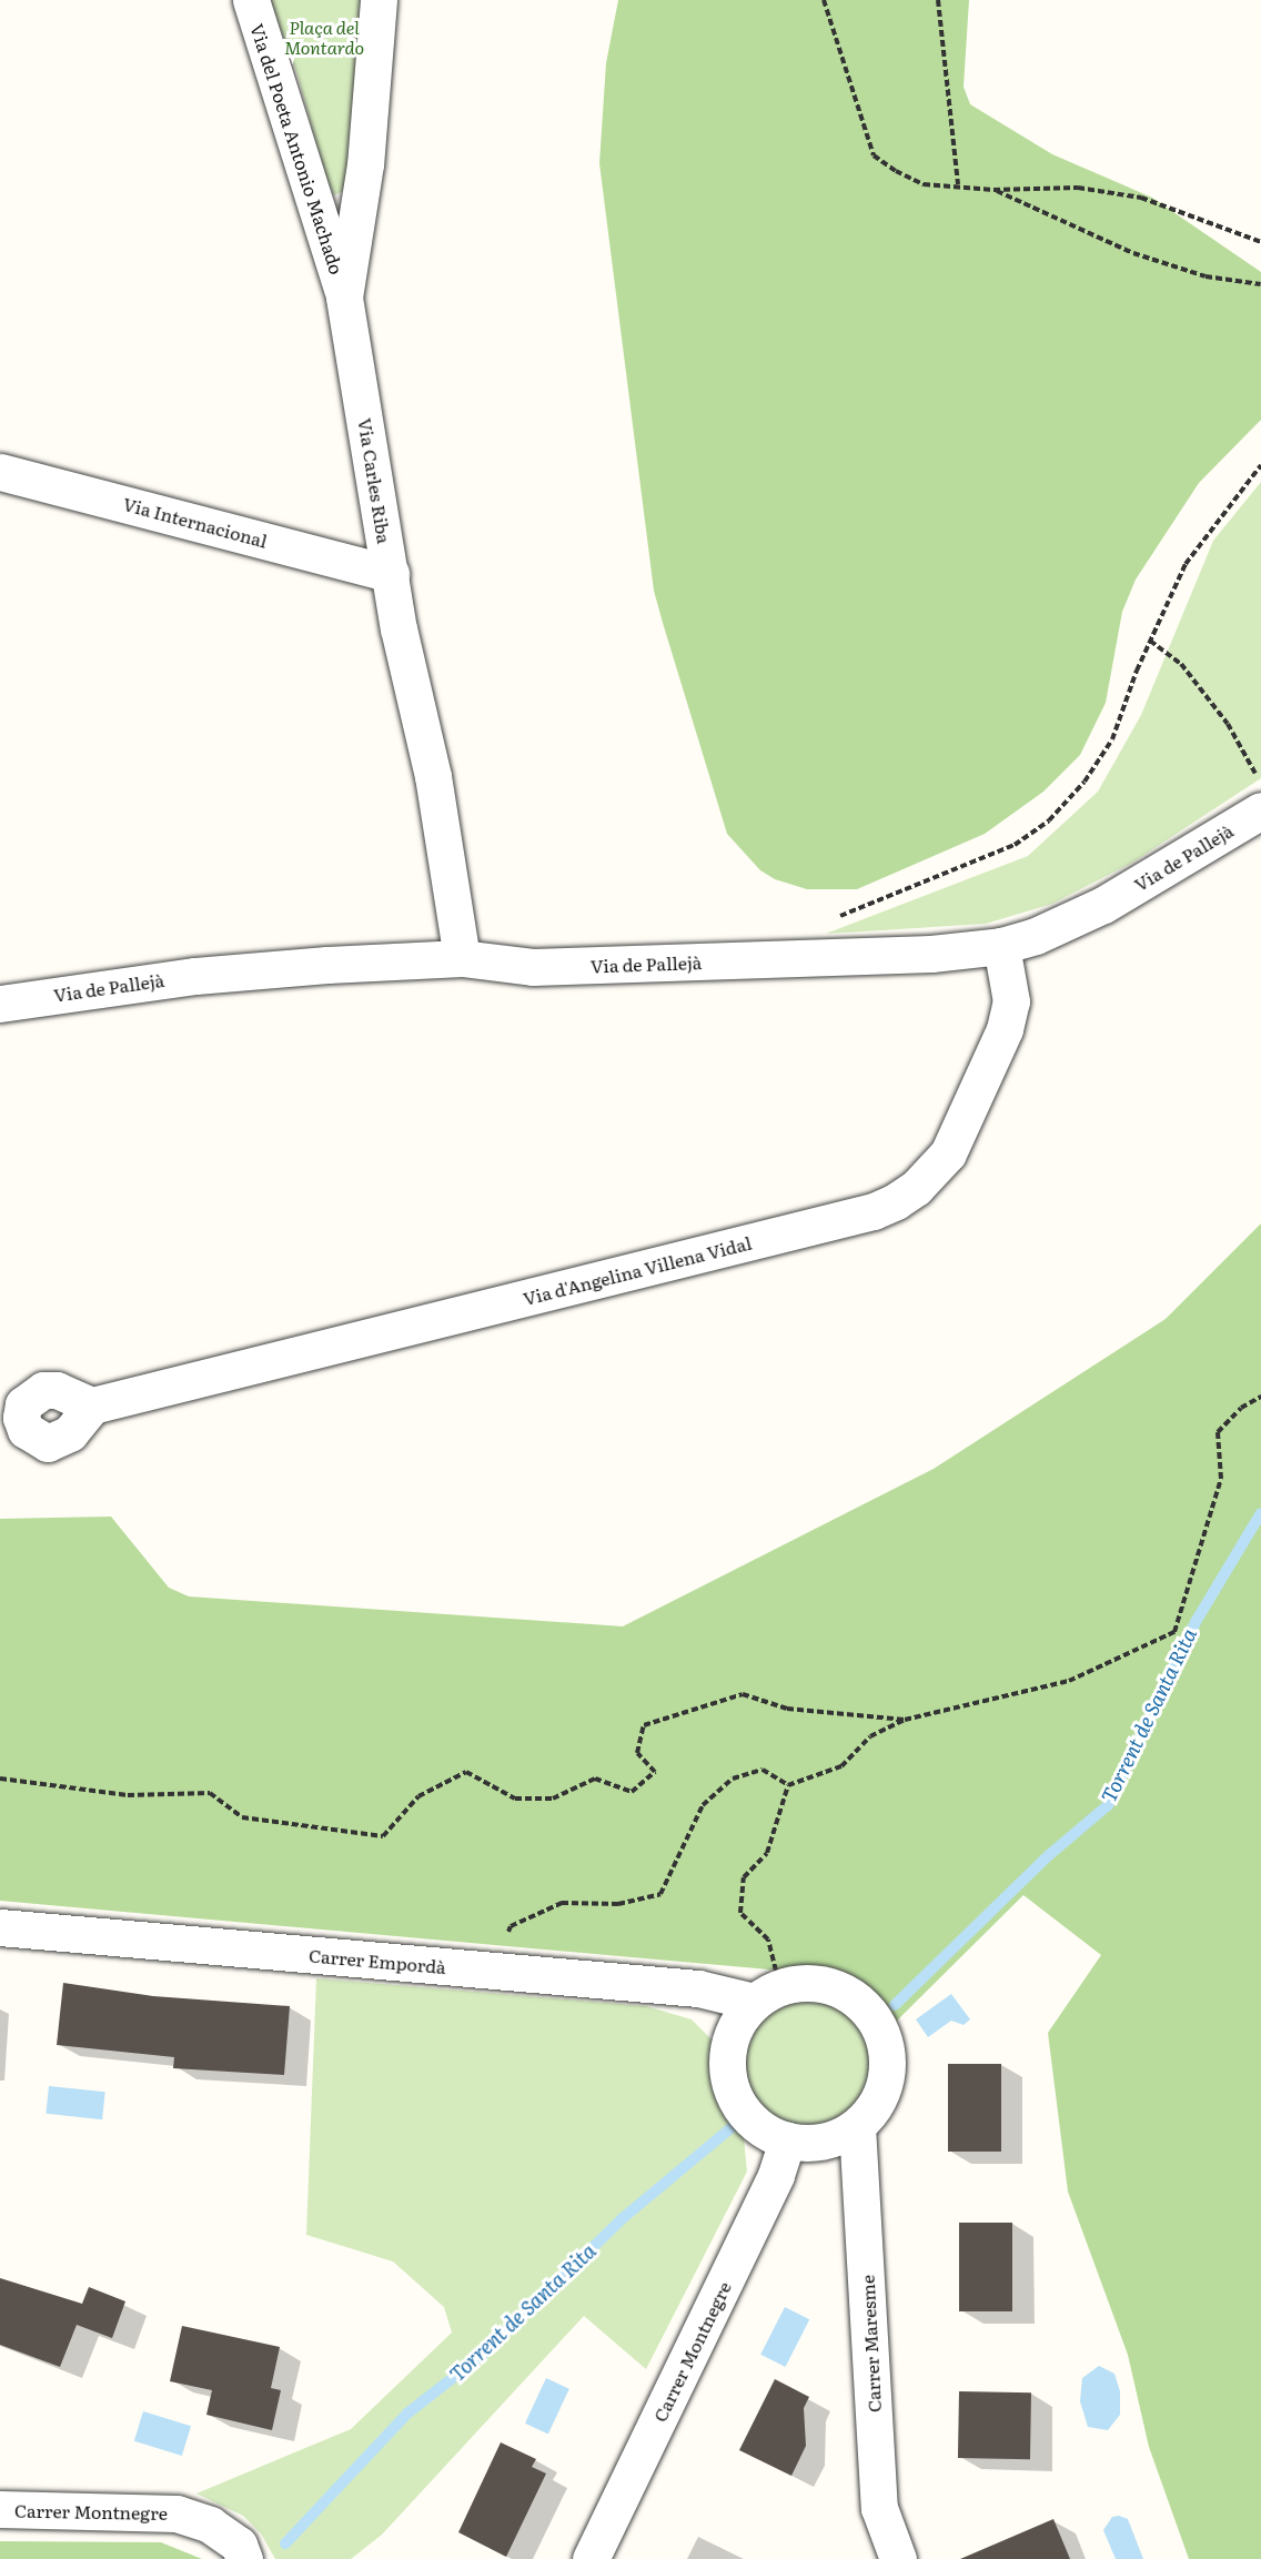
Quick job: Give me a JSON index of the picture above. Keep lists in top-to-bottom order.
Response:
{
  "streets": {
    "street": [
      "Via del Poeta Antonio Machado",
      "Via Carles Riba",
      "Via Internacional",
      "Via de Pallejà",
      "Via d'Angelina Villena Vidal",
      "Carrer Empordà",
      "Carrer Maresme",
      "Carrer Montnegre"
    ]
  },
  "crossings": [
    ["Via del Poeta Antonio Machado", "Via Carles Riba"],
    ["Via Carles Riba", "Via Internacional"],
    ["Via Carles Riba", "Via de Pallejà"],
    ["Via de Pallejà", "Via d'Angelina Villena Vidal"],
    ["Carrer Empordà", "Carrer Maresme"],
    ["Carrer Empordà", "Carrer Montnegre"],
    ["Carrer Maresme", "Carrer Montnegre"]
  ],
  "water": ["Torrent de Santa Rita"],
  "parks": ["Plaça del Montardo"]
}
